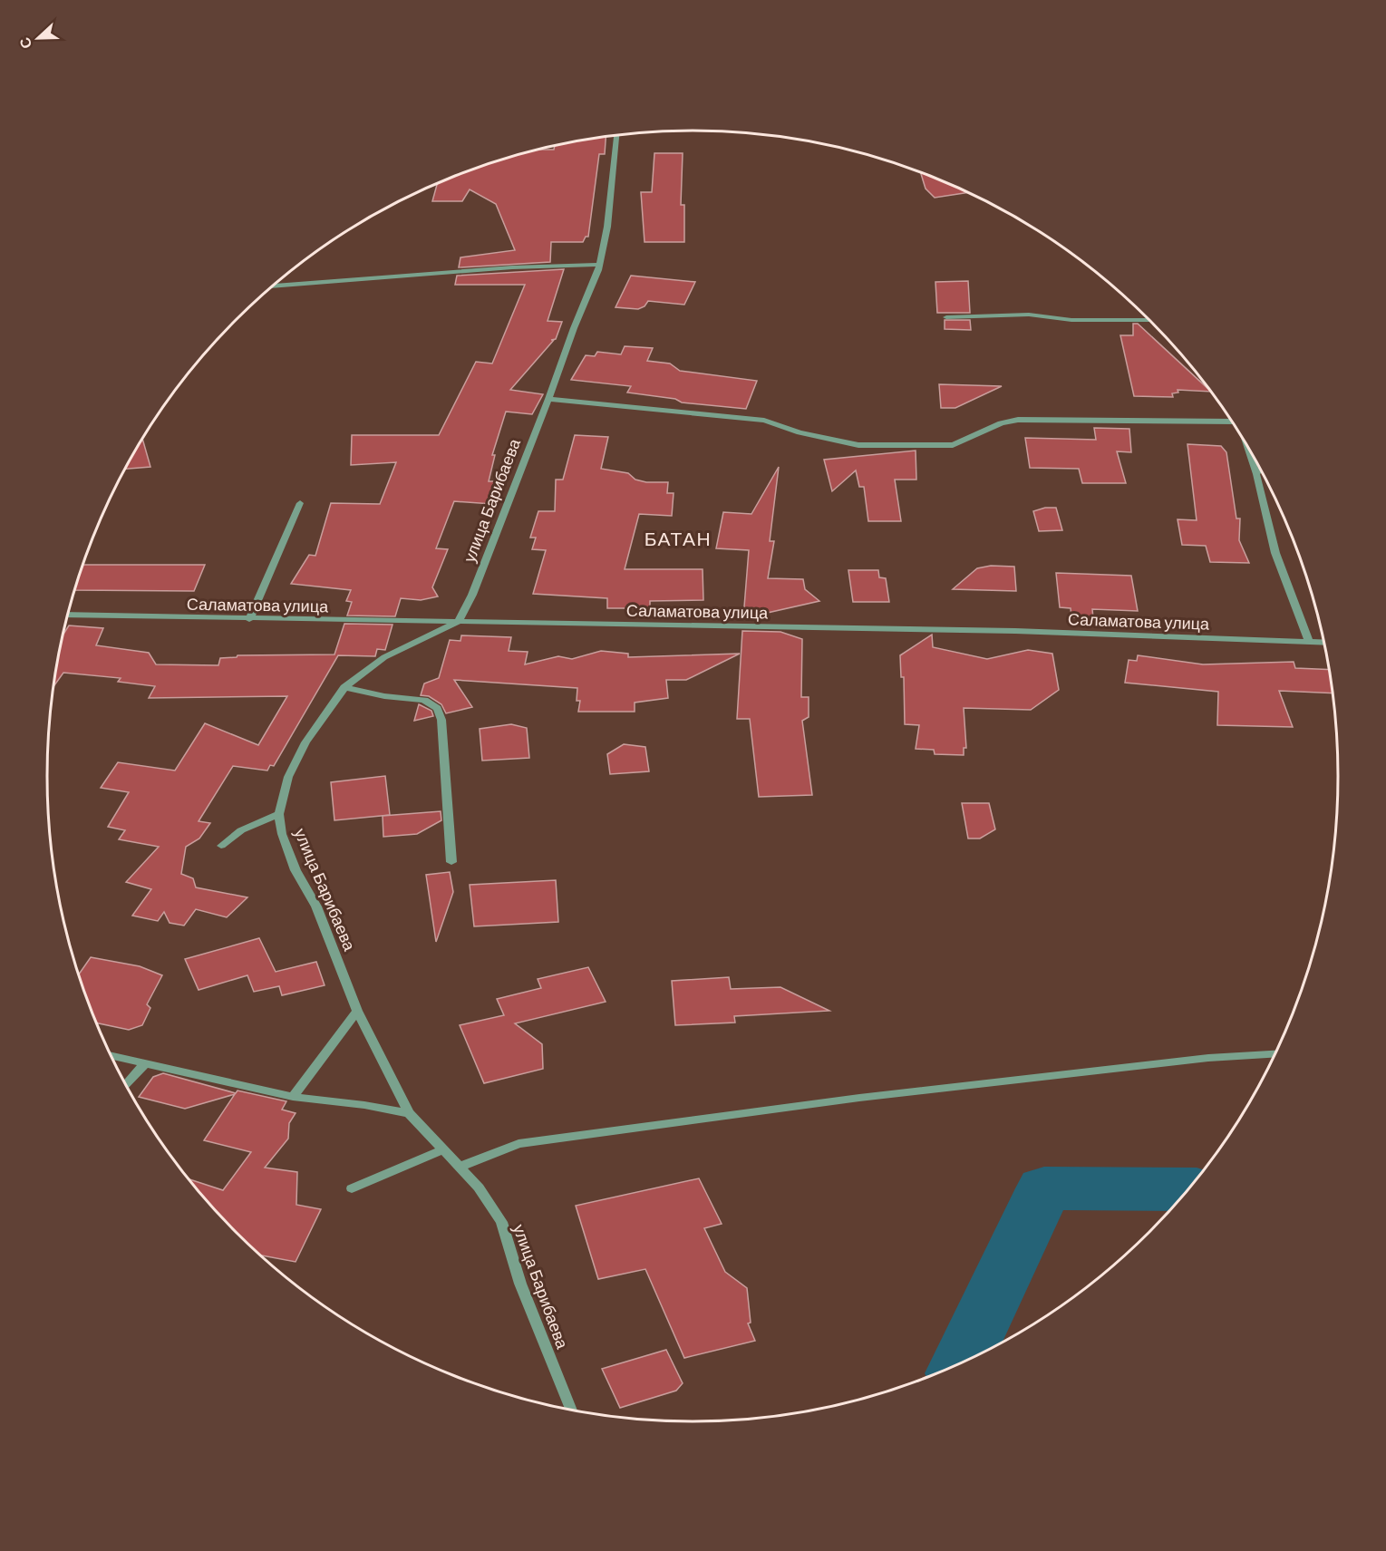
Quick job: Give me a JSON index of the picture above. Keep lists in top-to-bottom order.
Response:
{
  "streets": {
    "street": ["улица Барибаева", "Саламатова улица"]
  },
  "crossings": [
    ["улица Барибаева", "Саламатова улица"]
  ],
  "districts": ["БАТАН"],
  "north": "left"
}
